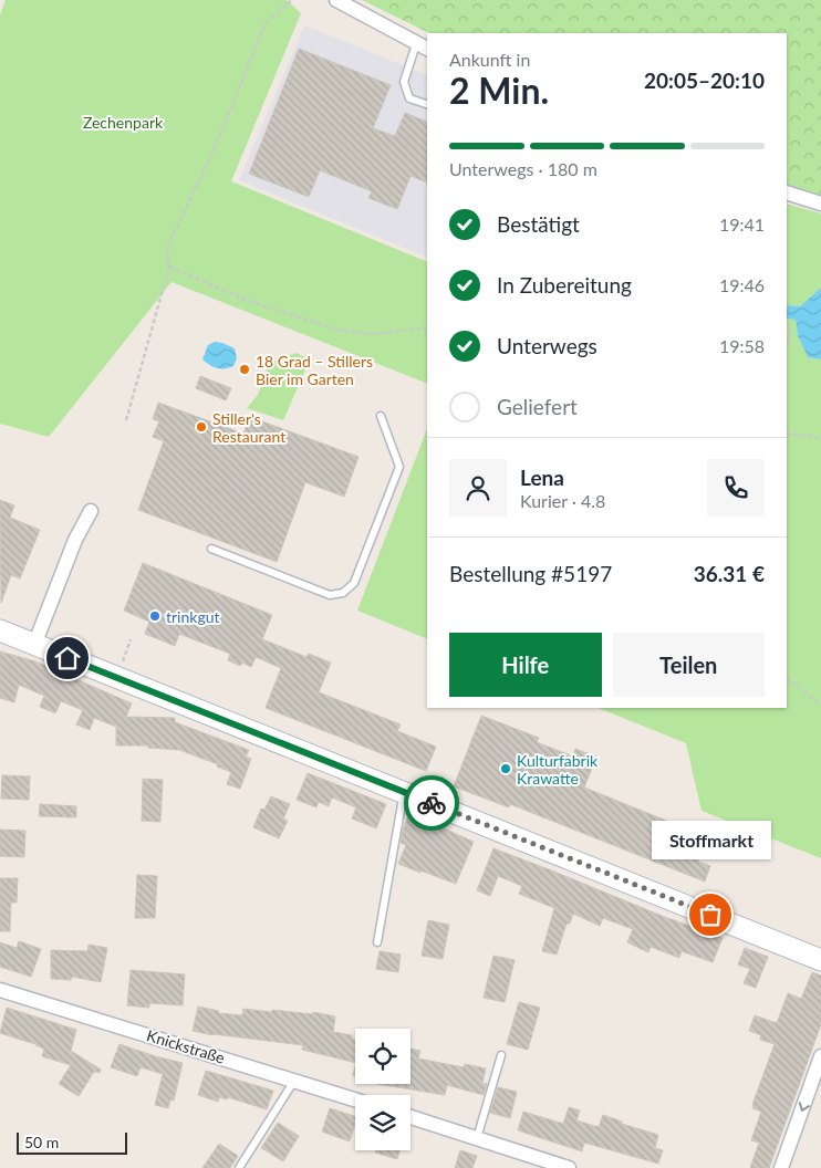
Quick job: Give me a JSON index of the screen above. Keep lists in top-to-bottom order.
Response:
{
  "streets": {
    "street": ["Knickstraße"]
  },
  "parks": ["Zechenpark"],
  "places": [
    "18 Grad – Stillers Bier im Garten",
    "Stiller's Restaurant",
    "trinkgut",
    "Kulturfabrik Krawatte",
    "Stoffmarkt"
  ],
  "scale_bar": "50 m",
  "page": {
    "heading": ["2 Min.", "Ankunft in", "20:05–20:10"],
    "panel": [
      "Lena",
      "Kurier · 4.8",
      "Bestellung #5197",
      "36.31 €"
    ],
    "bar": "Unterwegs · 180 m",
    "list": [
      ["Bestätigt", "19:41"],
      ["In Zubereitung", "19:46"],
      ["Unterwegs", "19:58"],
      "Geliefert"
    ],
    "buttons": ["Hilfe", "Teilen"],
    "bubble": "Stoffmarkt",
    "scale": "50 m"
  }
}
